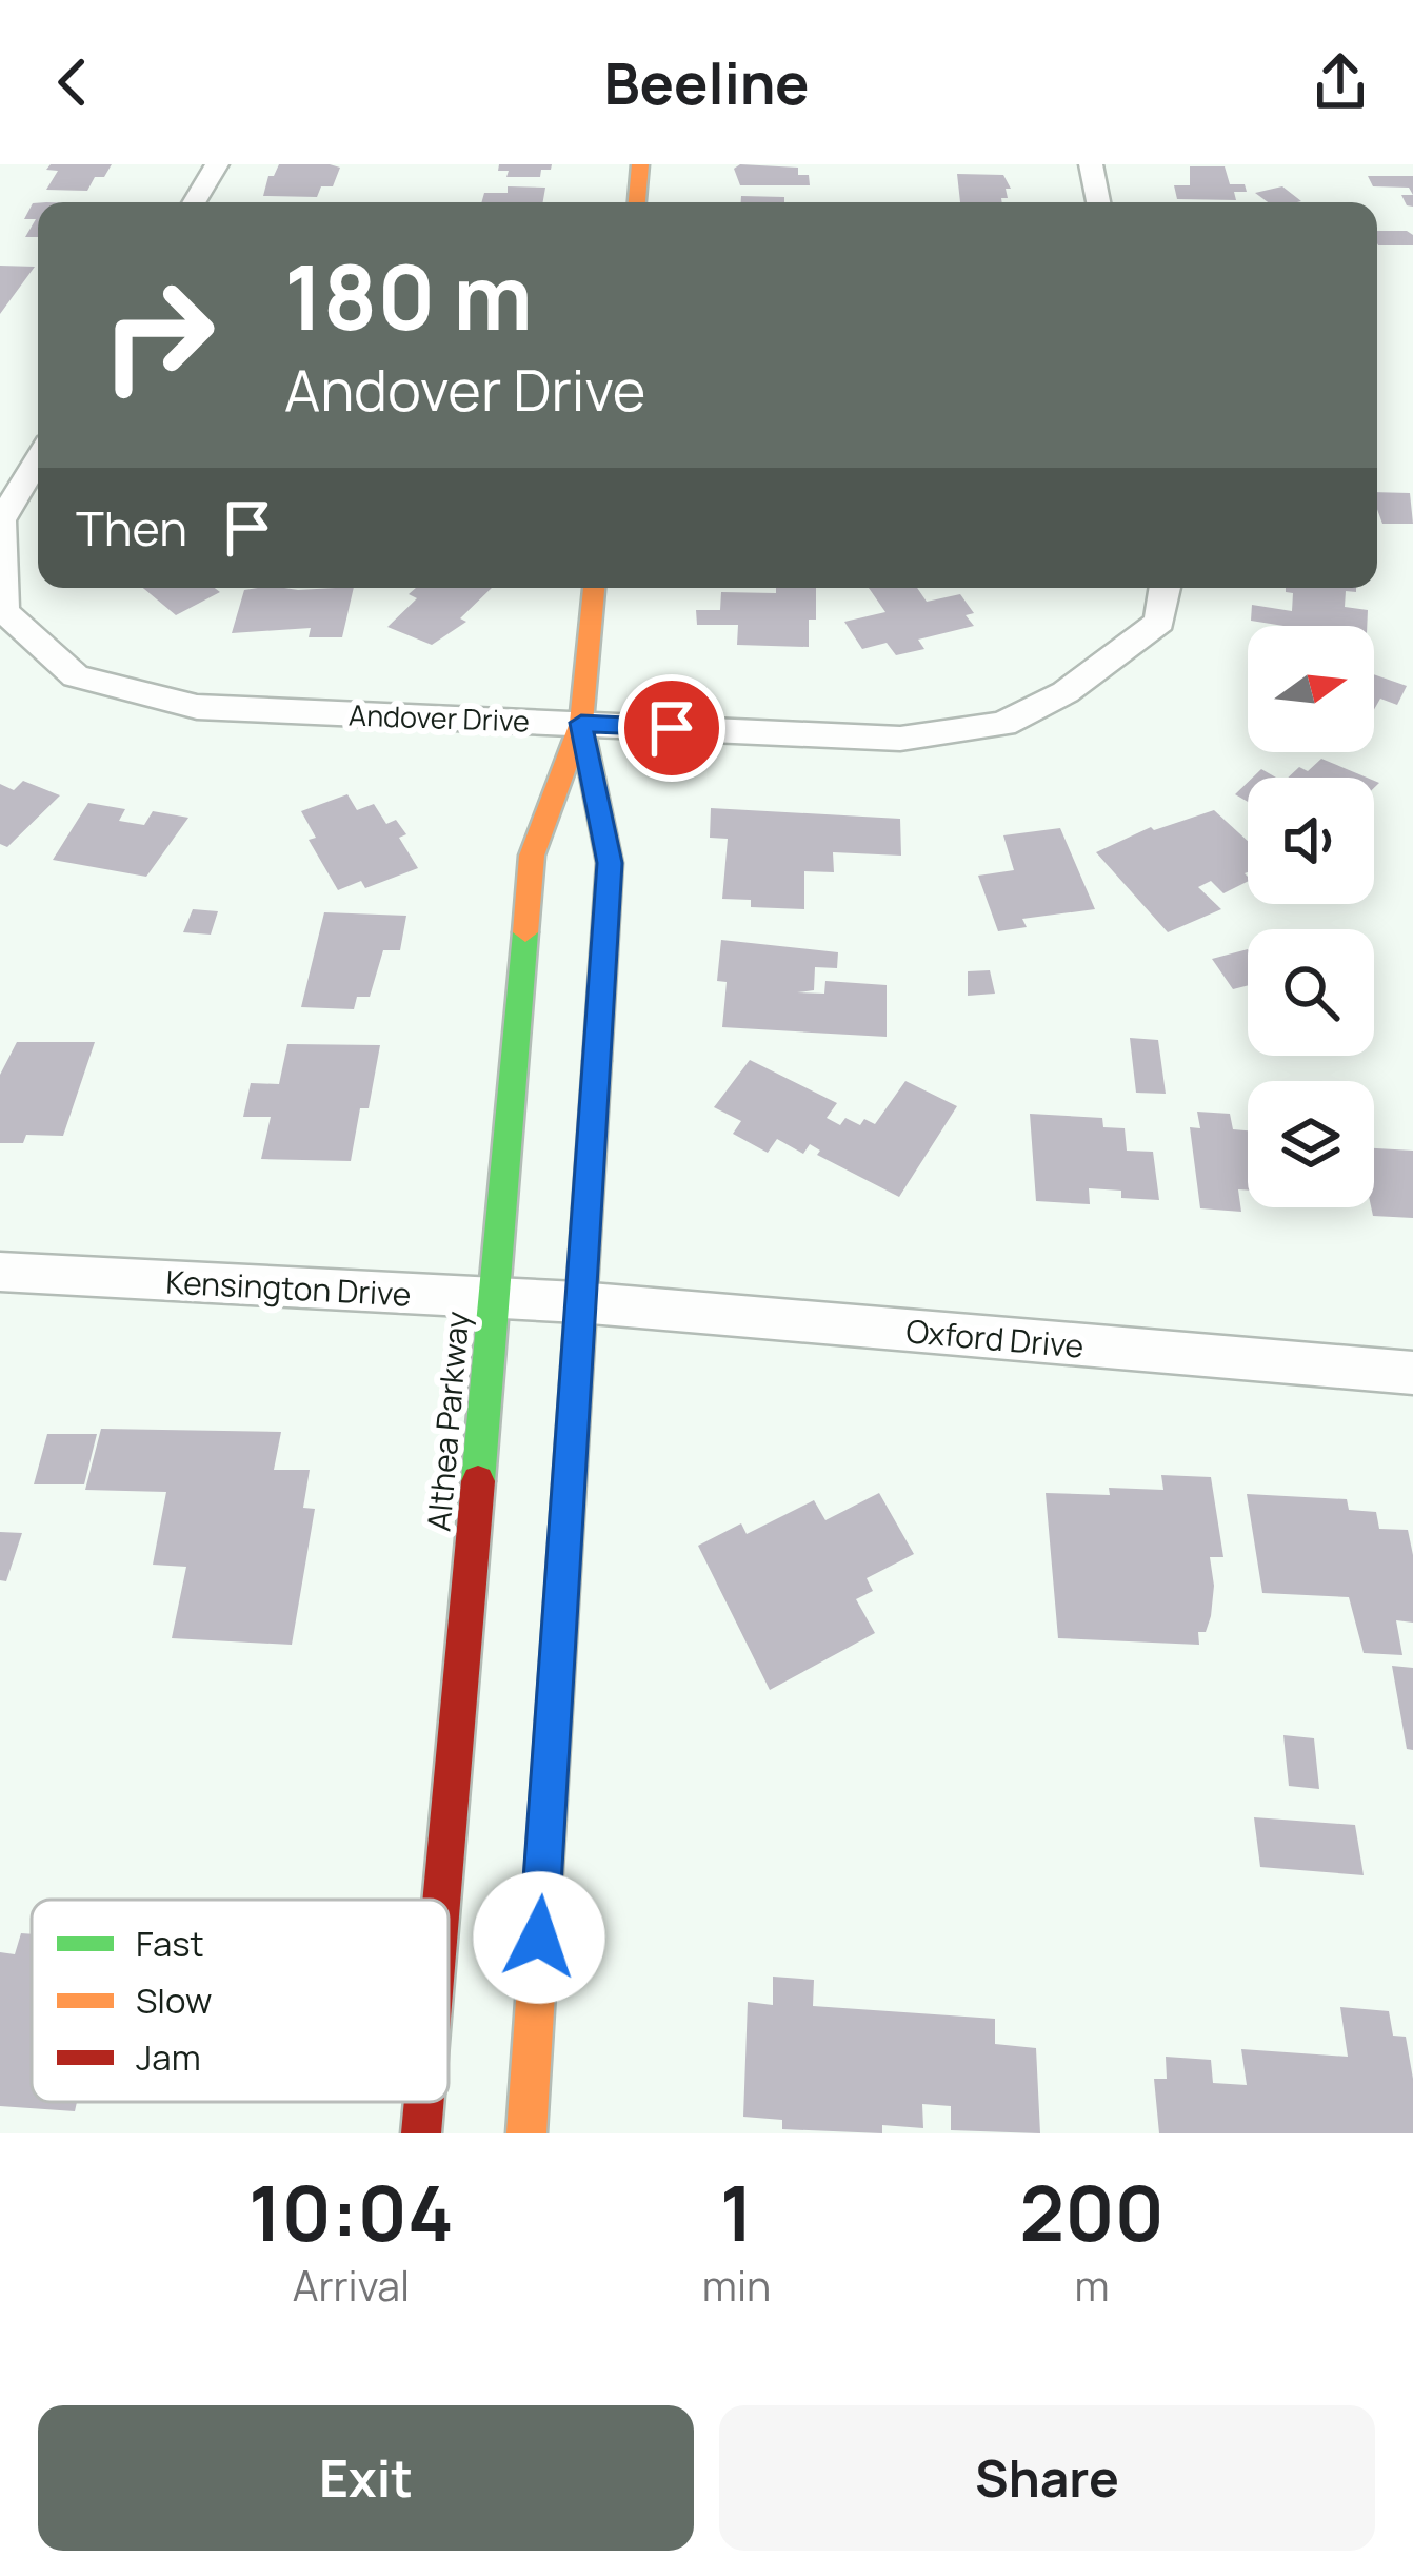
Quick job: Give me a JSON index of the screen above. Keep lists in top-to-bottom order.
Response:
{
  "streets": {
    "street": [
      "Andover Drive",
      "Kensington Drive",
      "Oxford Drive",
      "Althea Parkway"
    ]
  },
  "crossings": [
    ["Andover Drive", "Althea Parkway"],
    ["Kensington Drive", "Oxford Drive"],
    ["Kensington Drive", "Althea Parkway"],
    ["Oxford Drive", "Althea Parkway"]
  ],
  "legend": ["Fast", "Slow", "Jam"],
  "north": "right",
  "page": {
    "header": "Beeline",
    "turn": ["180 m", "Andover Drive"],
    "then": "Then",
    "eta": [
      "10:04",
      "Arrival",
      "1",
      "min",
      "200",
      "m"
    ],
    "buttons": ["Exit", "Share"]
  }
}
